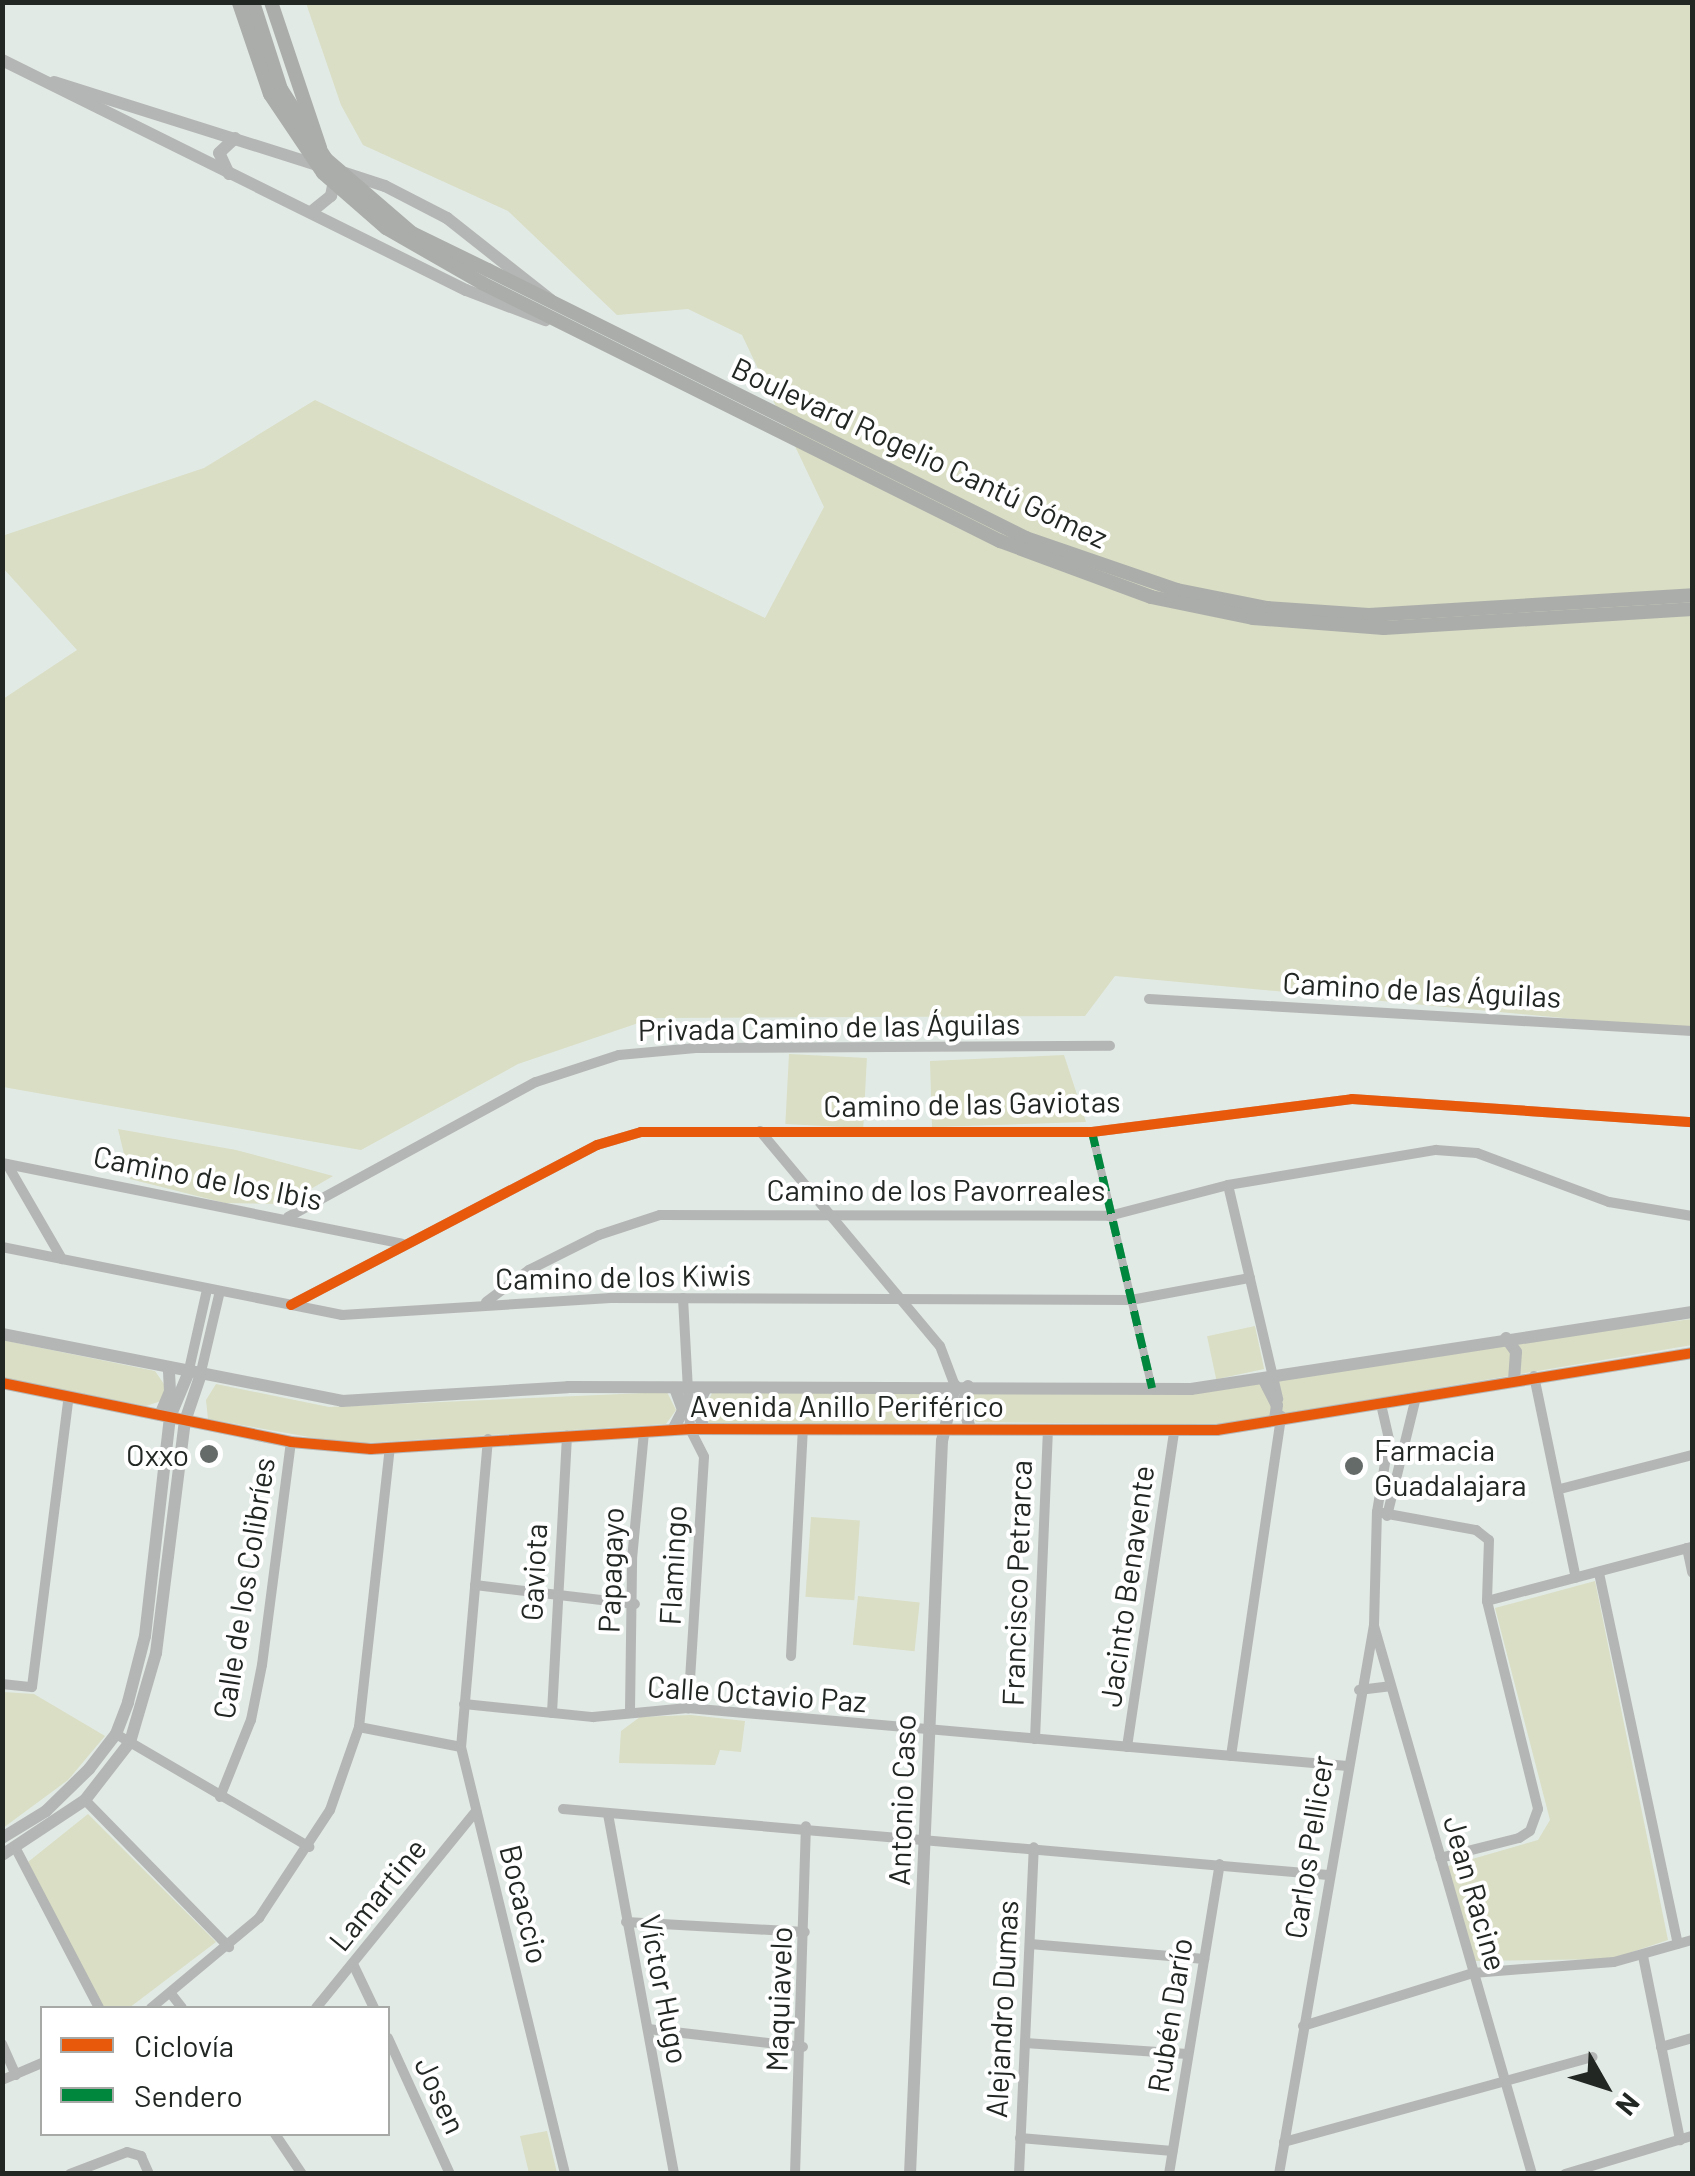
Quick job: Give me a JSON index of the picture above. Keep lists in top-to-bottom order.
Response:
{
  "streets": {
    "main road": ["Boulevard Rogelio Cantú Gómez"],
    "street": [
      "Camino de las Águilas",
      "Privada Camino de las Águilas",
      "Camino de las Gaviotas",
      "Camino de los Ibis",
      "Camino de los Pavorreales",
      "Camino de los Kiwis",
      "Avenida Anillo Periférico",
      "Flamingo",
      "Papagayo",
      "Gaviota",
      "Francisco Petrarca",
      "Jacinto Benavente",
      "Calle de los Colibríes",
      "Calle Octavio Paz",
      "Antonio Caso",
      "Carlos Pellicer",
      "Jean Racine",
      "Lamartine",
      "Bocaccio",
      "Víctor Hugo",
      "Maquiavelo",
      "Alejandro Dumas",
      "Rubén Darío",
      "Josen"
    ]
  },
  "crossings": [
    ["Privada Camino de las Águilas", "Camino de los Ibis"],
    ["Camino de las Gaviotas", "Camino de los Ibis"],
    ["Camino de las Gaviotas", "Camino de los Kiwis"],
    ["Camino de los Pavorreales", "Camino de los Kiwis"],
    ["Camino de los Kiwis", "Flamingo"],
    ["Avenida Anillo Periférico", "Flamingo"],
    ["Avenida Anillo Periférico", "Papagayo"],
    ["Avenida Anillo Periférico", "Gaviota"],
    ["Avenida Anillo Periférico", "Francisco Petrarca"],
    ["Avenida Anillo Periférico", "Jacinto Benavente"],
    ["Avenida Anillo Periférico", "Calle de los Colibríes"],
    ["Avenida Anillo Periférico", "Antonio Caso"],
    ["Avenida Anillo Periférico", "Carlos Pellicer"],
    ["Avenida Anillo Periférico", "Bocaccio"],
    ["Flamingo", "Calle Octavio Paz"],
    ["Papagayo", "Calle Octavio Paz"],
    ["Gaviota", "Calle Octavio Paz"],
    ["Francisco Petrarca", "Calle Octavio Paz"],
    ["Jacinto Benavente", "Calle Octavio Paz"],
    ["Calle Octavio Paz", "Antonio Caso"],
    ["Calle Octavio Paz", "Carlos Pellicer"],
    ["Calle Octavio Paz", "Bocaccio"],
    ["Carlos Pellicer", "Jean Racine"],
    ["Lamartine", "Bocaccio"]
  ],
  "places": ["Oxxo", "Farmacia Guadalajara"],
  "legend": ["Ciclovía", "Sendero"],
  "north": "bottom right"
}
